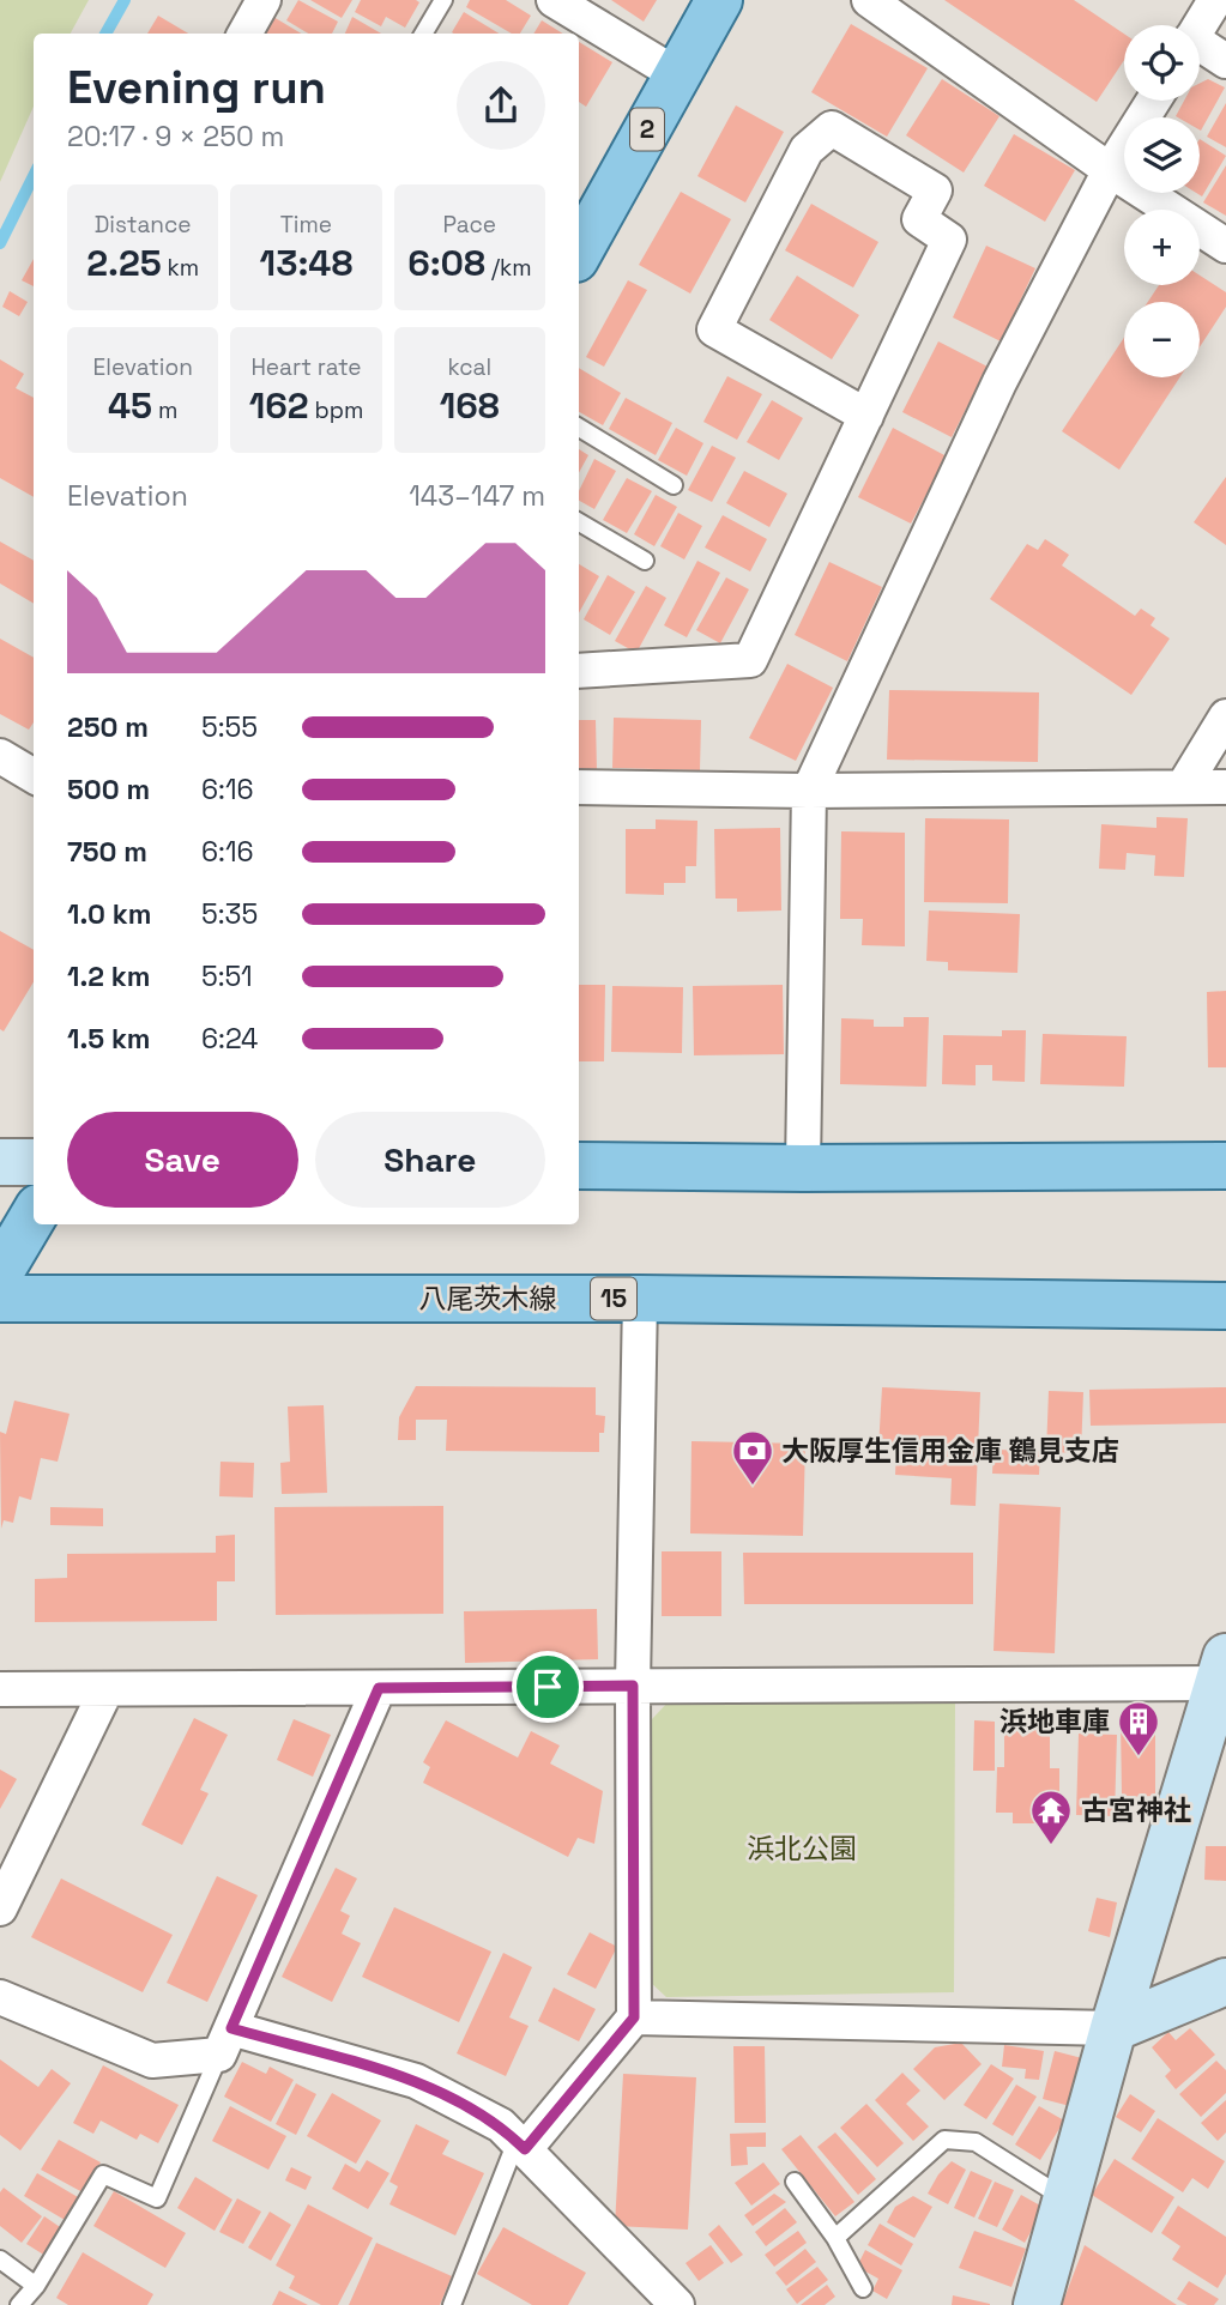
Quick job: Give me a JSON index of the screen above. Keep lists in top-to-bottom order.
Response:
{
  "streets": {
    "main road": ["2", "八尾茨木線", "15"]
  },
  "parks": ["浜北公園"],
  "places": {
    "bank": ["大阪厚生信用金庫 鶴見支店"],
    "building": ["浜地車庫"],
    "temple": ["古宮神社"]
  },
  "page": {
    "map_buttons": ["+", "−"],
    "heading": ["Evening run", "20:17 · 9 × 250 m"],
    "stats": [
      ["Distance", "2.25 km"],
      ["Time", "13:48"],
      ["Pace", "6:08 /km"],
      ["Elevation", "45 m"],
      ["Heart rate", "162 bpm"],
      ["kcal", "168"]
    ],
    "chart": ["Elevation", "143–147 m"],
    "list": [
      {
        "name": "250 m",
        "note": "5:55"
      },
      {
        "name": "500 m",
        "note": "6:16"
      },
      {
        "name": "750 m",
        "note": "6:16"
      },
      {
        "name": "1.0 km",
        "note": "5:35"
      },
      {
        "name": "1.2 km",
        "note": "5:51"
      },
      {
        "name": "1.5 km",
        "note": "6:24"
      }
    ],
    "buttons": ["Save", "Share"]
  }
}
